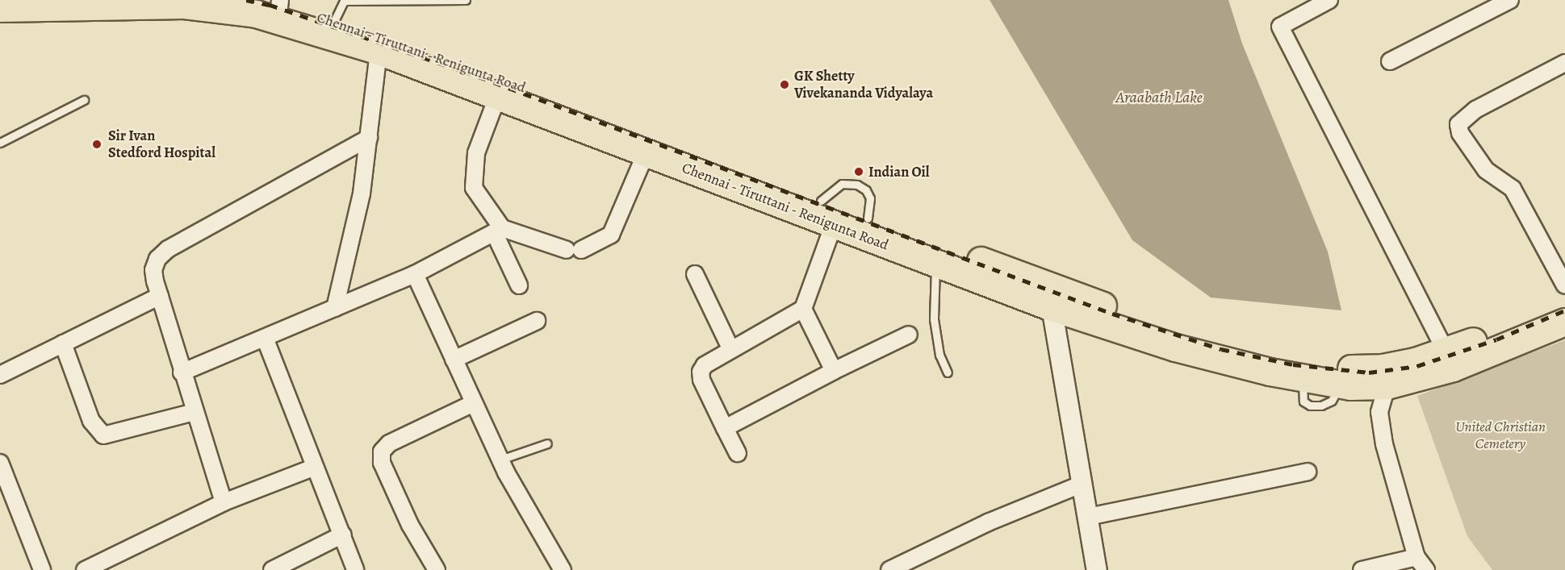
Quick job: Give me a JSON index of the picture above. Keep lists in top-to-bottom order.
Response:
{
  "streets": {
    "highway": ["Chennai - Tiruttani - Renigunta Road"]
  },
  "water": ["Araabath Lake"],
  "parks": ["United Christian Cemetery"],
  "places": ["GK Shetty Vivekananda Vidyalaya", "Sir Ivan Stedford Hospital", "Indian Oil"]
}
